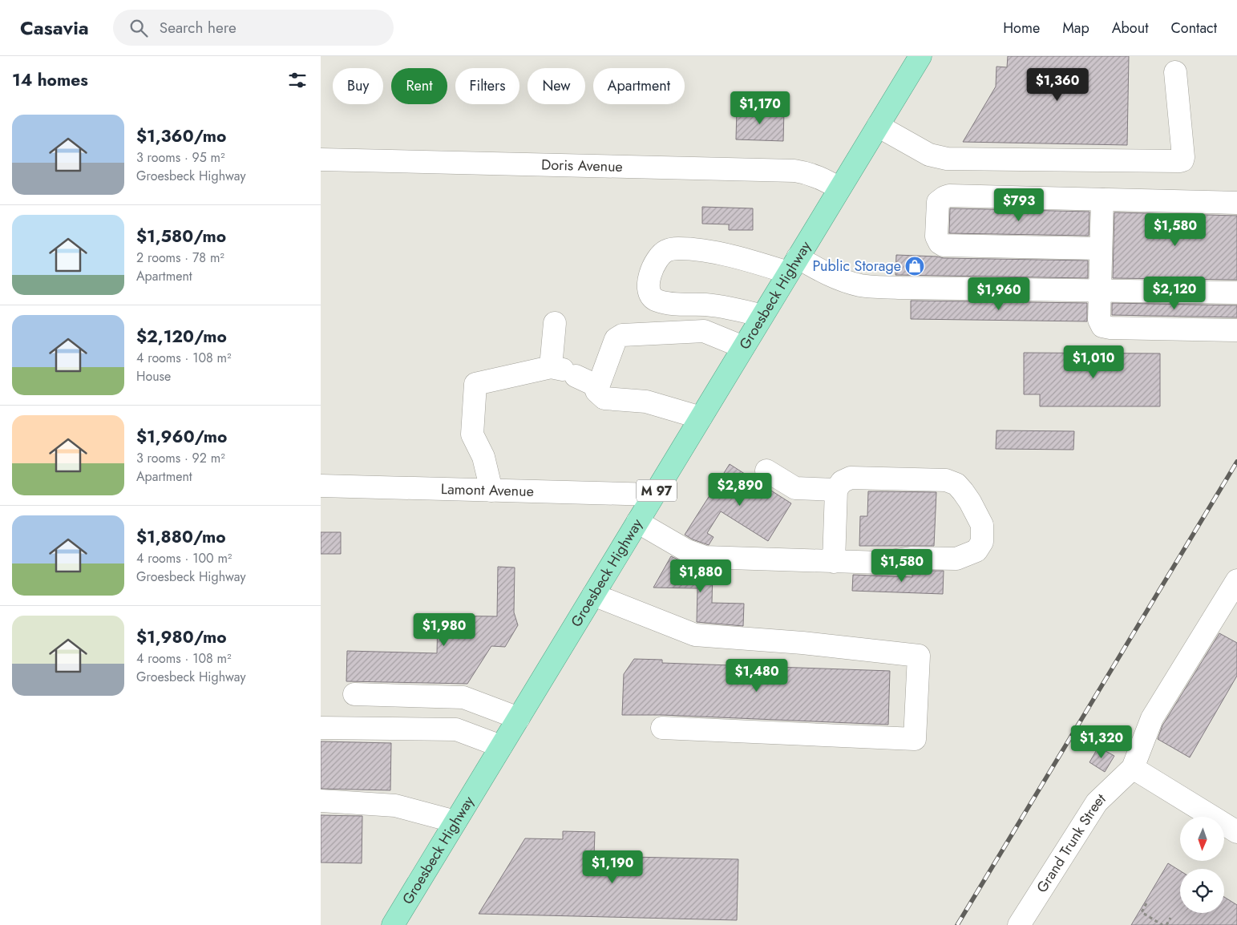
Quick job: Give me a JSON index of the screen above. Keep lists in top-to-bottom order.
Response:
{
  "streets": {
    "main road": ["Groesbeck Highway", "M 97"],
    "street": ["Doris Avenue", "Lamont Avenue", "Grand Trunk Street"]
  },
  "crossings": [
    ["Doris Avenue", "Groesbeck Highway"],
    ["Groesbeck Highway", "Lamont Avenue"]
  ],
  "places": {
    "shop": ["Public Storage"]
  },
  "north": "bottom",
  "page": {
    "header": "Casavia",
    "search": "Search here",
    "nav": [
      "Home",
      "Map",
      "About",
      "Contact"
    ],
    "heading": "14 homes",
    "price": [
      "$1,360",
      "$1,170",
      "$793",
      "$1,580",
      "$2,120",
      "$1,960",
      "$1,010",
      "$2,890",
      "$1,580",
      "$1,880",
      "$1,980",
      "$1,480",
      "$1,320",
      "$1,190"
    ],
    "chip": [
      "Buy",
      "Rent",
      "Filters",
      "New",
      "Apartment"
    ],
    "list": [
      {
        "name": "$1,360/mo",
        "note": "3 rooms · 95 m² · Groesbeck Highway"
      },
      {
        "name": "$1,580/mo",
        "note": "2 rooms · 78 m² · Apartment"
      },
      {
        "name": "$2,120/mo",
        "note": "4 rooms · 108 m² · House"
      },
      {
        "name": "$1,960/mo",
        "note": "3 rooms · 92 m² · Apartment"
      },
      {
        "name": "$1,880/mo",
        "note": "4 rooms · 100 m² · Groesbeck Highway"
      },
      {
        "name": "$1,980/mo",
        "note": "4 rooms · 108 m² · Groesbeck Highway"
      }
    ]
  }
}
